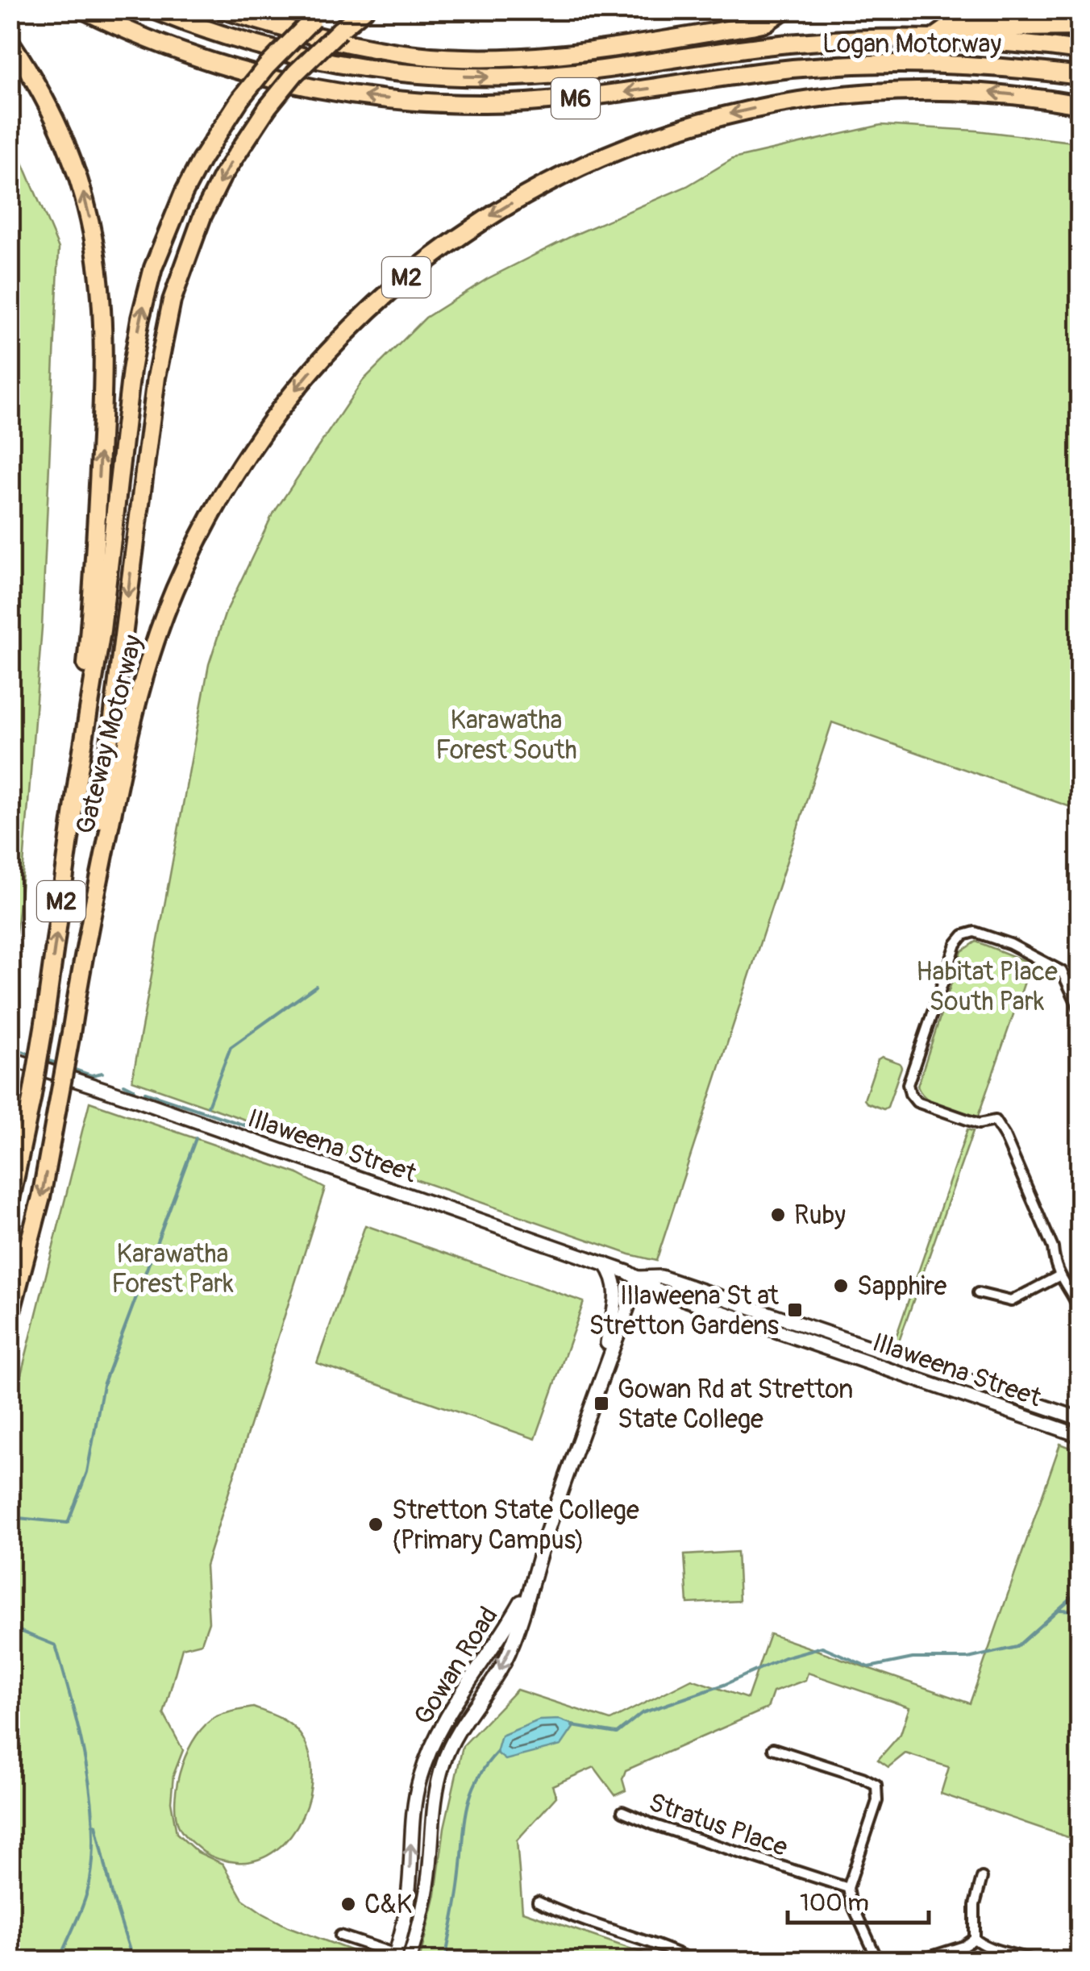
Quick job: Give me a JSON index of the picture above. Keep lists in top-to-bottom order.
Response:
{
  "streets": {
    "highway": [
      "Logan Motorway",
      "M6",
      "M2",
      "Gateway Motorway"
    ],
    "main road": ["Illaweena Street", "Gowan Road"],
    "street": ["Stratus Place"]
  },
  "crossings": [
    ["Illaweena Street", "Gowan Road"]
  ],
  "parks": ["Karawatha Forest South", "Habitat Place South Park", "Karawatha Forest Park"],
  "places": {
    "other": [
      "Ruby",
      "Sapphire",
      "Stretton State College (Primary Campus)",
      "C&K"
    ],
    "transit": ["Illaweena St at Stretton Gardens", "Gowan Rd at Stretton State College"]
  },
  "scale_bar": "100 m"
}
